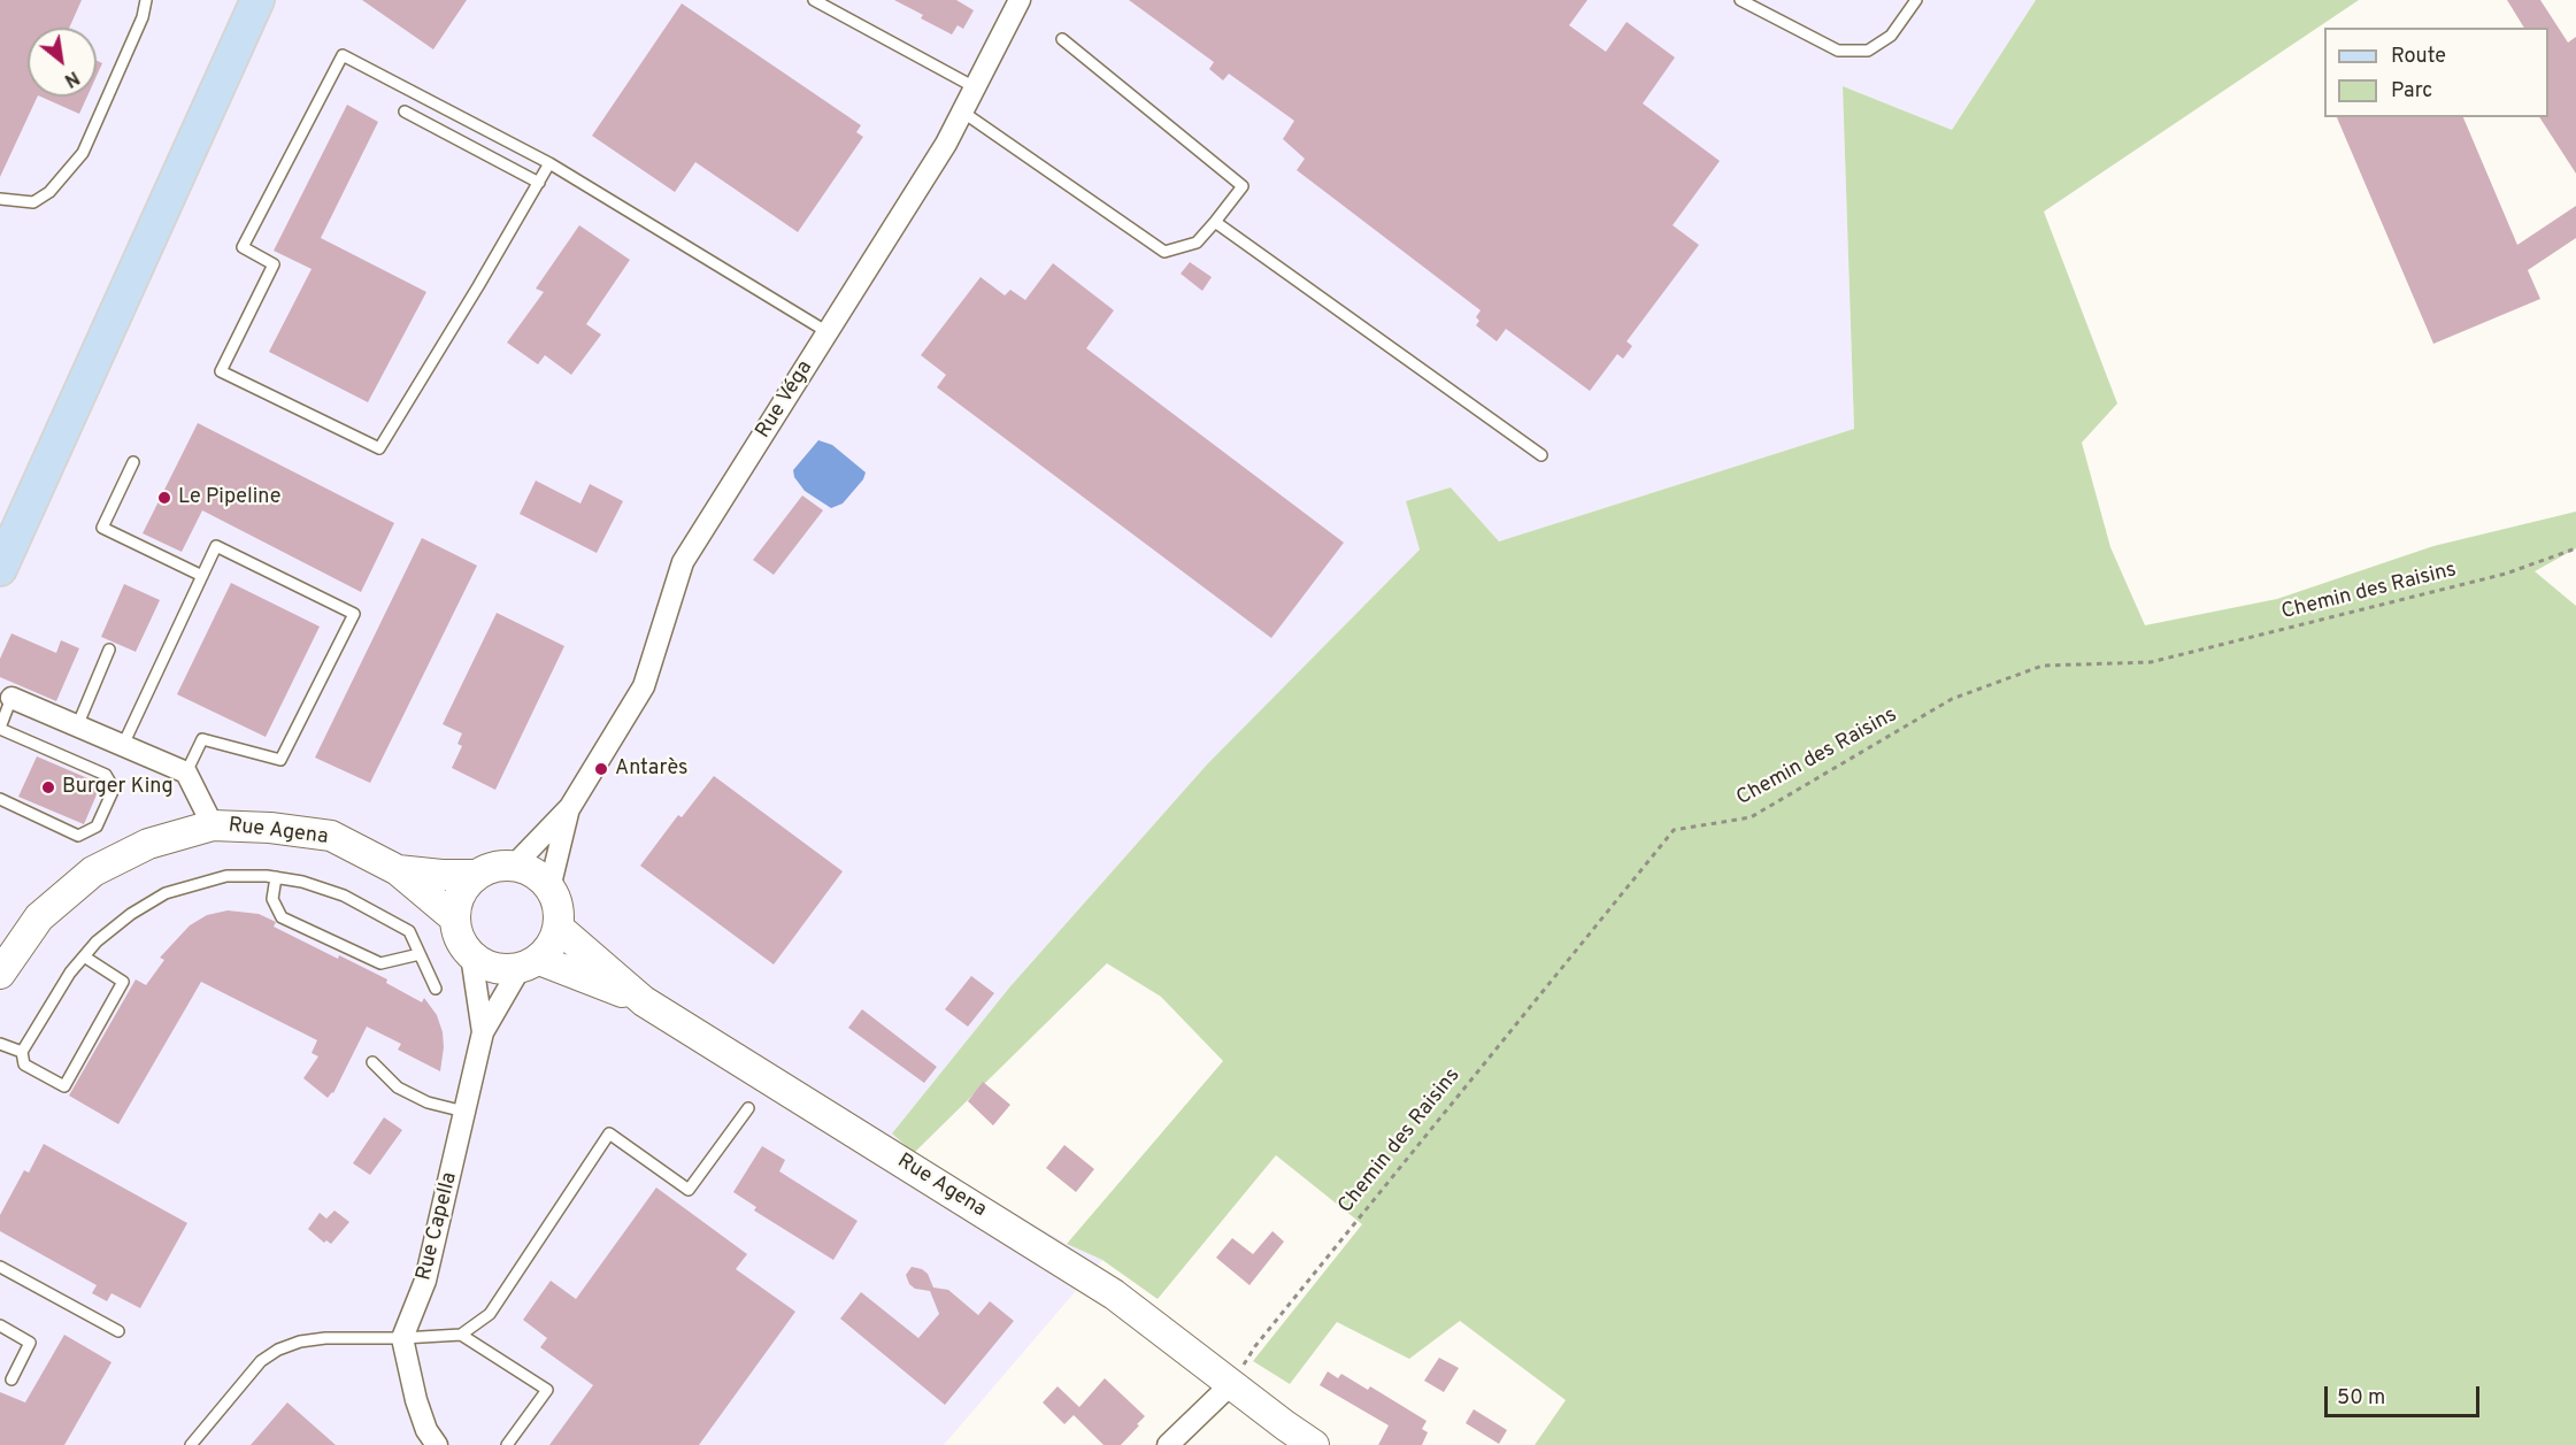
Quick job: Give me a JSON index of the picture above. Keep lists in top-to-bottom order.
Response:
{
  "streets": {
    "main road": ["Rue Agena"],
    "street": ["Rue Véga", "Rue Capella"],
    "path": ["Chemin des Raisins"]
  },
  "crossings": [
    ["Rue Véga", "Rue Agena"],
    ["Rue Véga", "Rue Capella"],
    ["Chemin des Raisins", "Rue Agena"],
    ["Rue Agena", "Rue Capella"]
  ],
  "places": ["Le Pipeline", "Antarès", "Burger King"],
  "legend": ["Route", "Parc"],
  "scale_bar": "50 m",
  "north": "bottom right"
}
